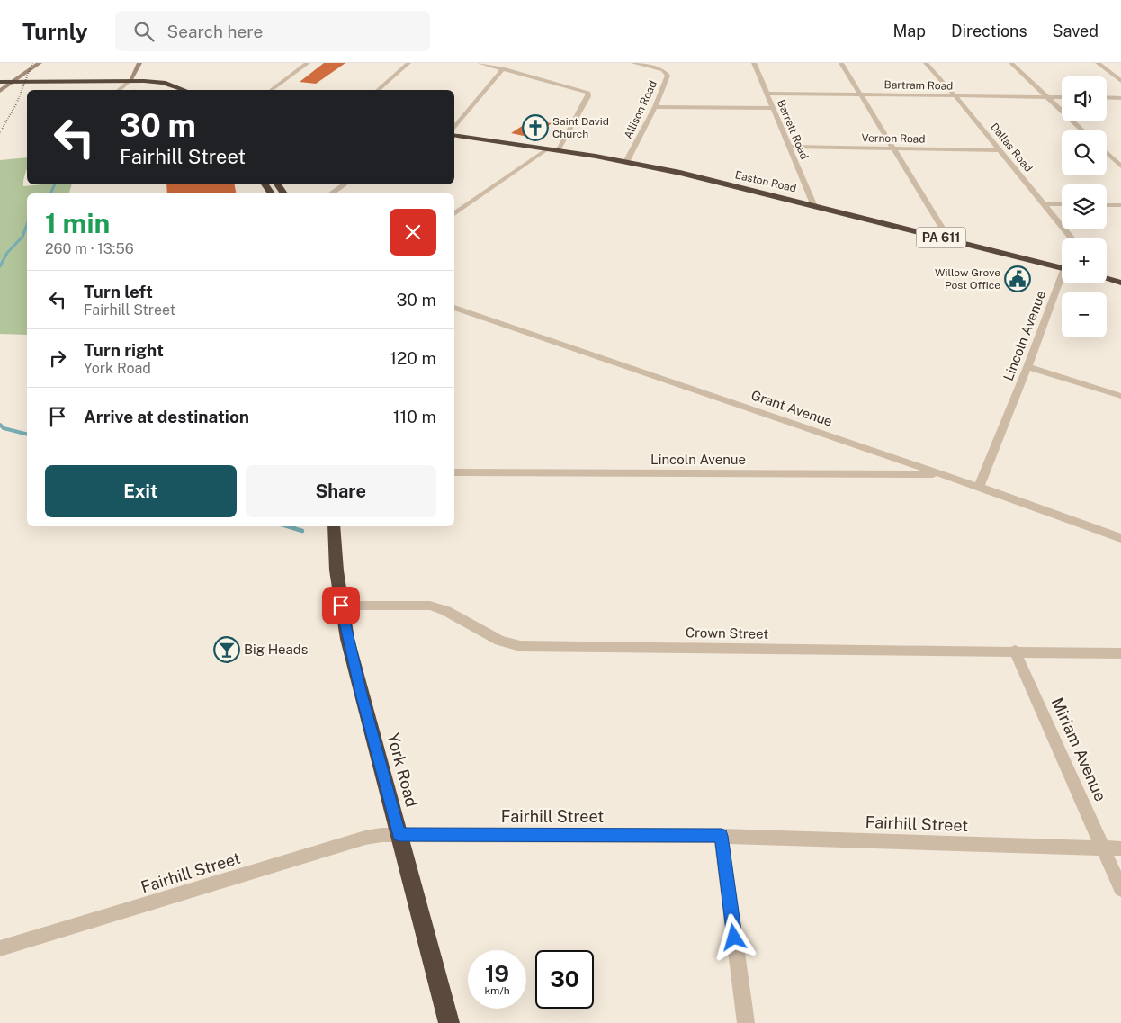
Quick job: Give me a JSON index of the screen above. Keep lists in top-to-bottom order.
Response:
{
  "streets": {
    "highway": ["Easton Road", "PA 611", "York Road"],
    "street": [
      "Bartram Road",
      "Allison Road",
      "Barrett Road",
      "Vernon Road",
      "Dallas Road",
      "Lincoln Avenue",
      "Grant Avenue",
      "Crown Street",
      "Miriam Avenue",
      "Fairhill Street"
    ]
  },
  "crossings": [
    ["Bartram Road", "Barrett Road"],
    ["Bartram Road", "Dallas Road"],
    ["Allison Road", "Easton Road"],
    ["Barrett Road", "Vernon Road"],
    ["Barrett Road", "Easton Road"],
    ["Vernon Road", "Dallas Road"],
    ["Lincoln Avenue", "Grant Avenue"],
    ["Crown Street", "Miriam Avenue"],
    ["Crown Street", "York Road"],
    ["Miriam Avenue", "Fairhill Street"],
    ["York Road", "Fairhill Street"]
  ],
  "places": {
    "church": ["Saint David Church"],
    "public building": ["Willow Grove Post Office"],
    "bar": ["Big Heads"]
  },
  "page": {
    "header": "Turnly",
    "search": "Search here",
    "nav": ["Map", "Directions", "Saved"],
    "map_buttons": ["+", "−"],
    "turn": ["30 m", "Fairhill Street"],
    "heading": ["1 min", "260 m · 13:56"],
    "list": [
      {
        "name": "Turn left",
        "note": "Fairhill Street",
        "value": "30 m"
      },
      {
        "name": "Turn right",
        "note": "York Road",
        "value": "120 m"
      },
      {
        "name": "Arrive at destination",
        "value": "110 m"
      }
    ],
    "buttons": ["Exit", "Share"],
    "speed": "19 km/h",
    "limit": "30"
  }
}
